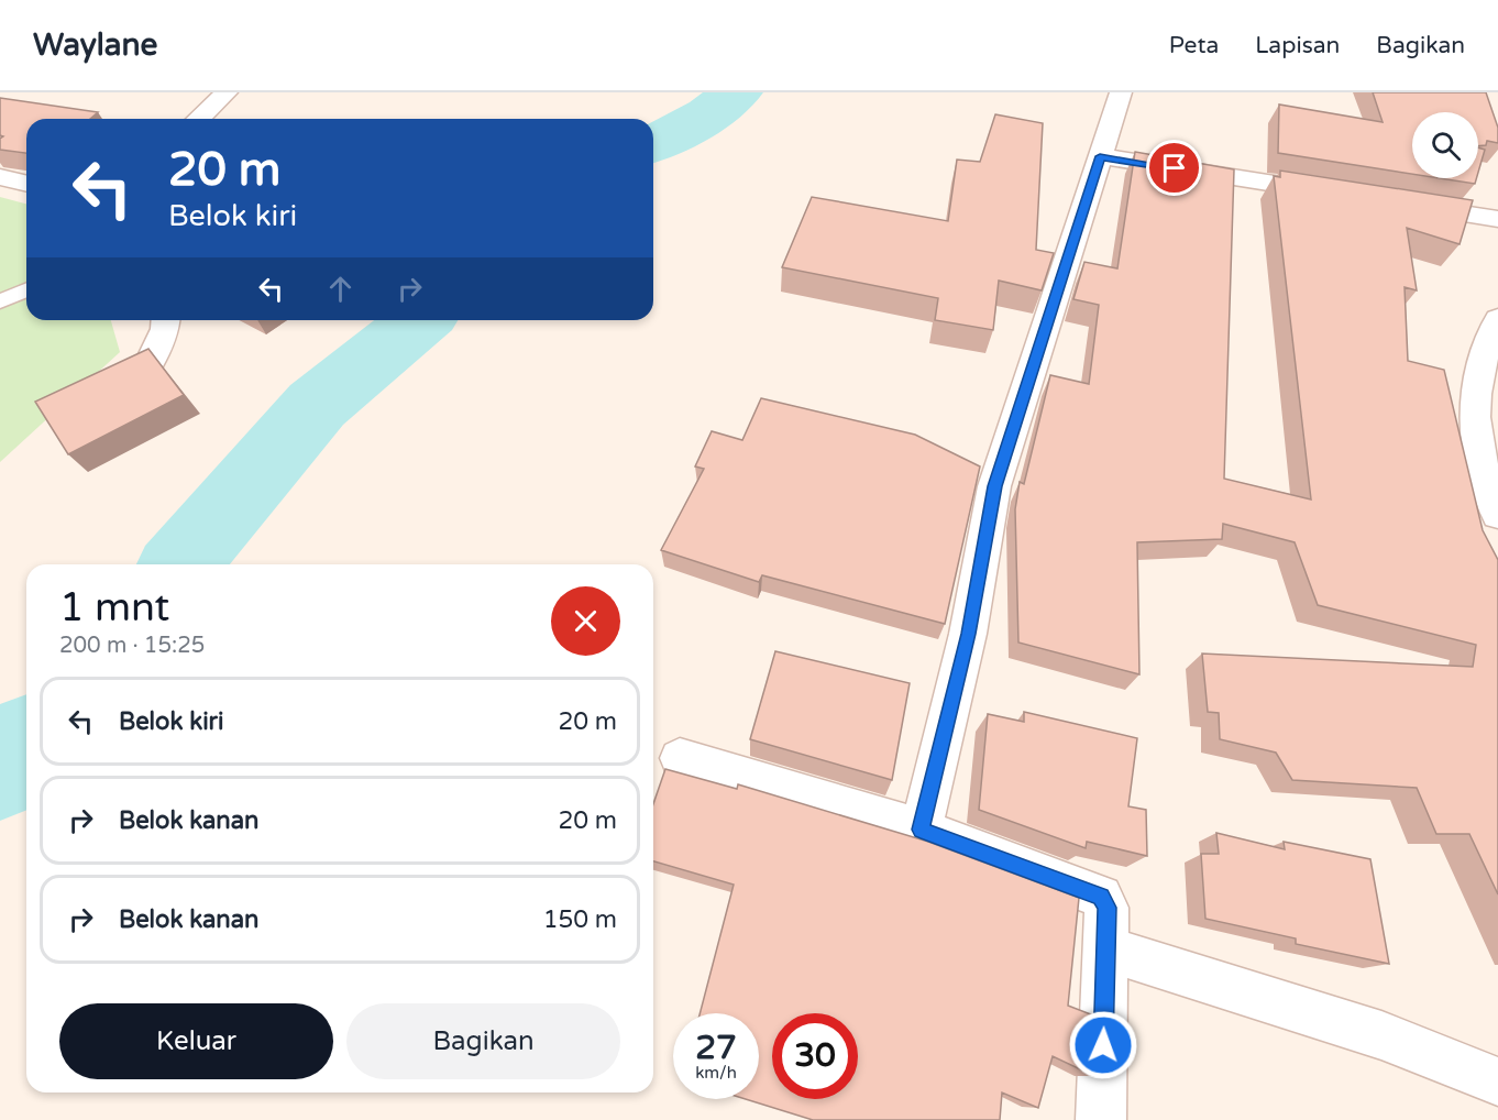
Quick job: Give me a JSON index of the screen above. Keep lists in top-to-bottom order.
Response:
{
  "page": {
    "header": "Waylane",
    "nav": ["Peta", "Lapisan", "Bagikan"],
    "turn": ["20 m", "Belok kiri"],
    "heading": ["1 mnt", "200 m · 15:25"],
    "list": [
      {
        "name": "Belok kiri",
        "value": "20 m"
      },
      {
        "name": "Belok kanan",
        "value": "20 m"
      },
      {
        "name": "Belok kanan",
        "value": "150 m"
      }
    ],
    "buttons": ["Keluar", "Bagikan"],
    "speed": "27 km/h",
    "limit": "30"
  }
}
